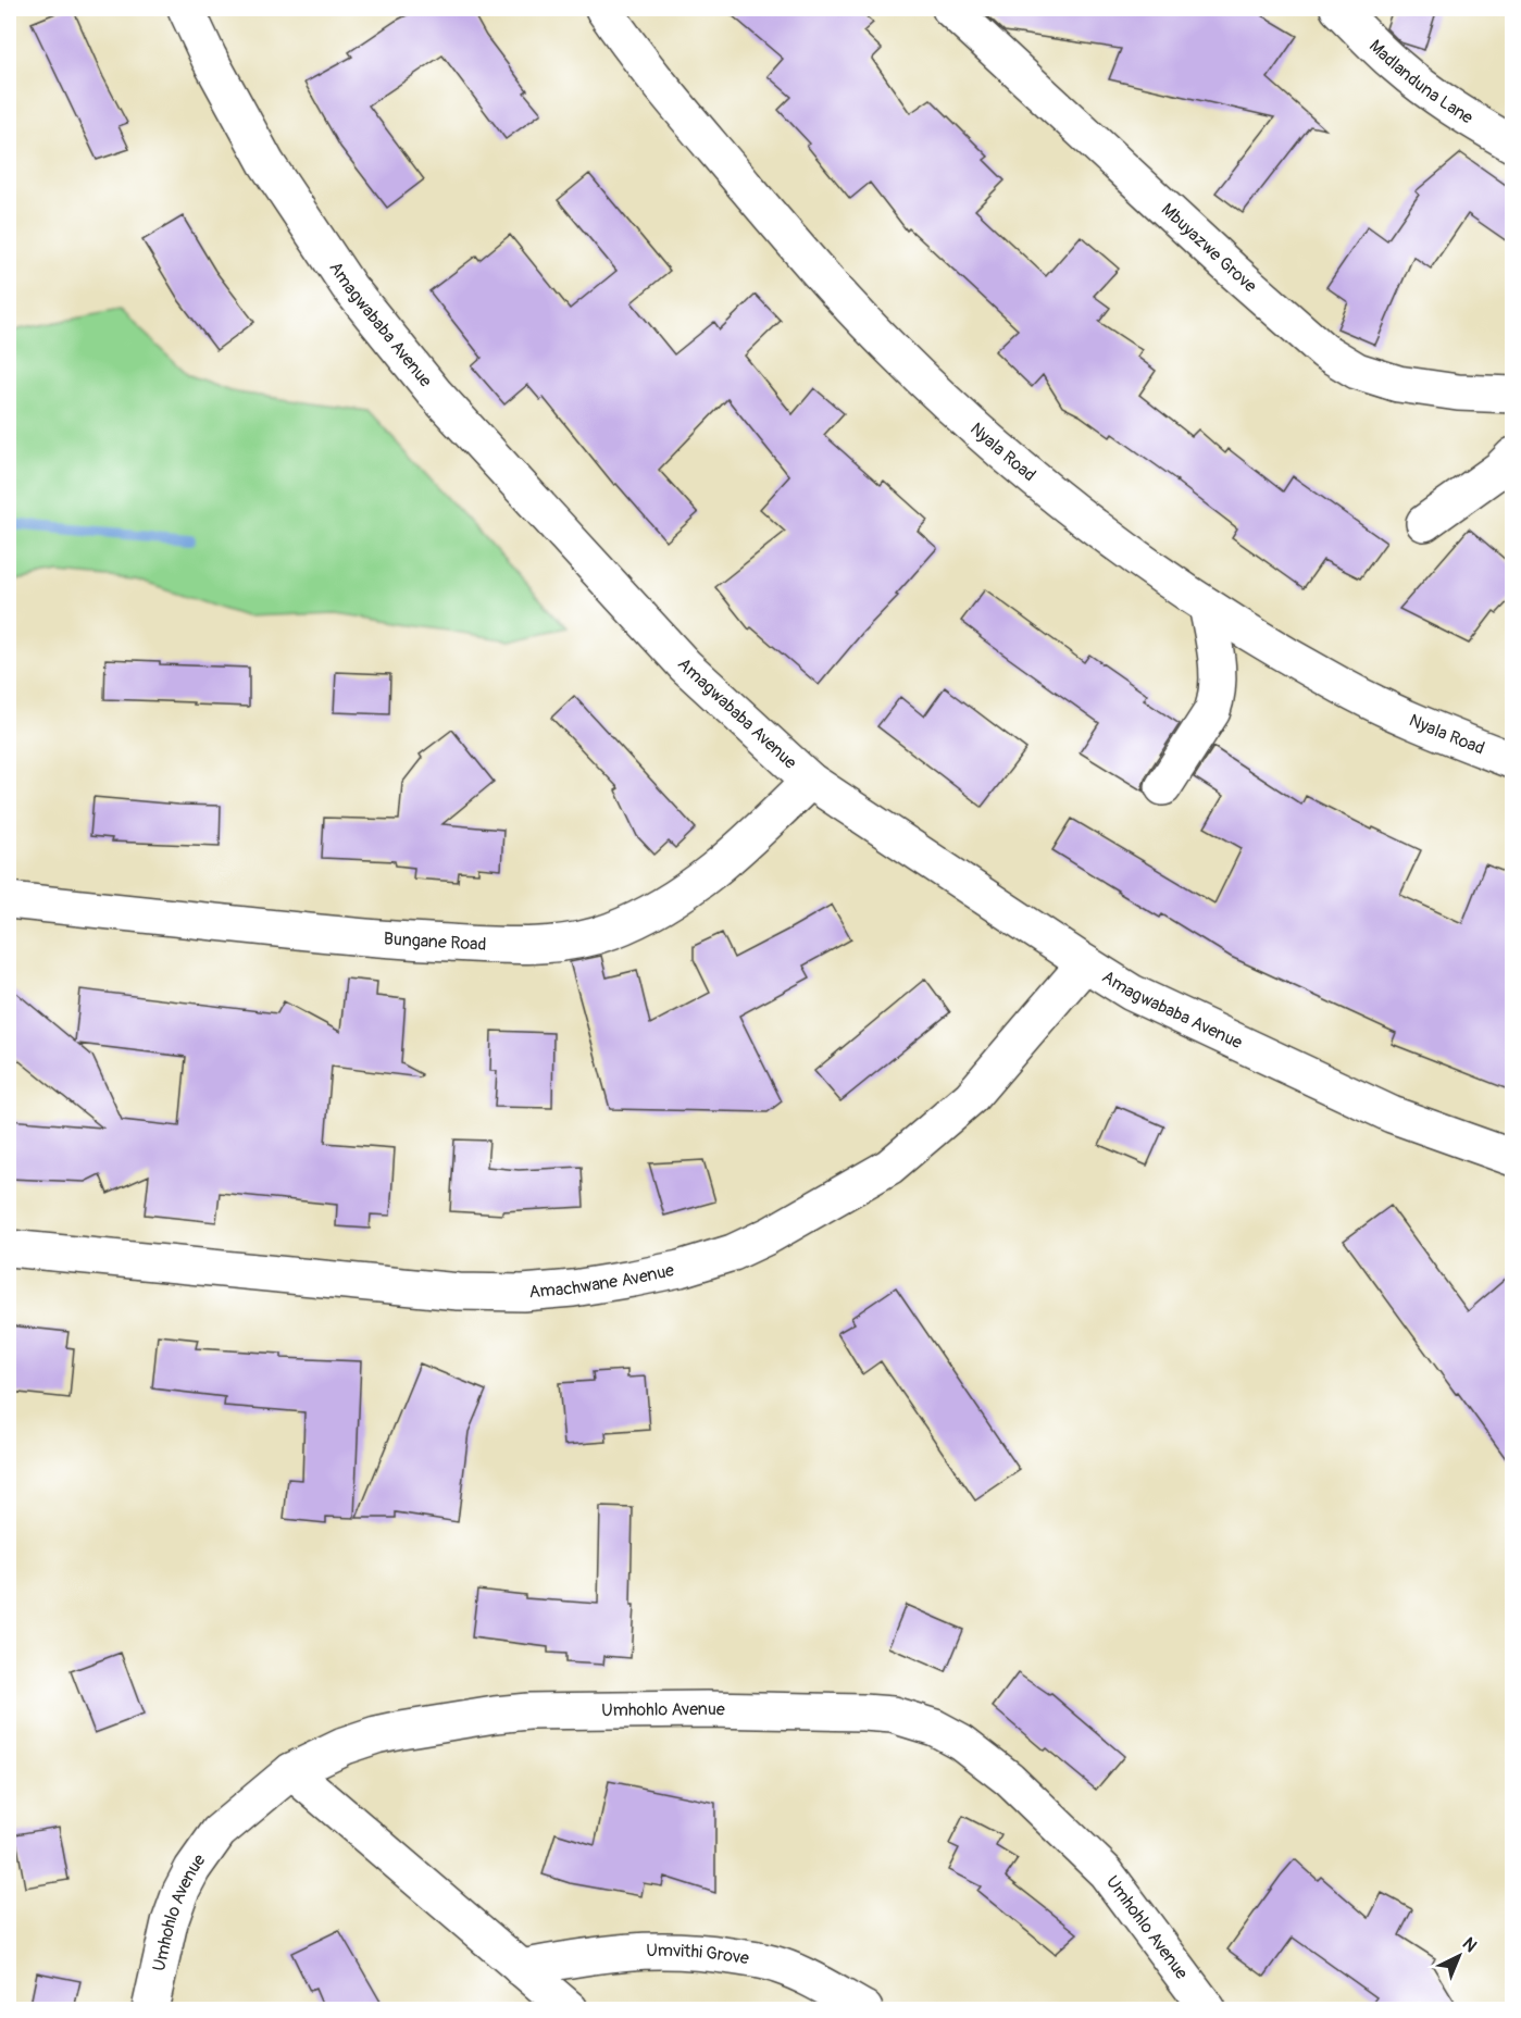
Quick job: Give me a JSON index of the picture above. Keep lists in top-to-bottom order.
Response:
{
  "streets": {
    "street": [
      "Madlanduna Lane",
      "Mbuyazwe Grove",
      "Amagwababa Avenue",
      "Nyala Road",
      "Bungane Road",
      "Amachwane Avenue",
      "Umhohlo Avenue",
      "Umvithi Grove"
    ]
  },
  "crossings": [
    ["Amagwababa Avenue", "Bungane Road"],
    ["Amagwababa Avenue", "Amachwane Avenue"]
  ],
  "north": "top right"
}
